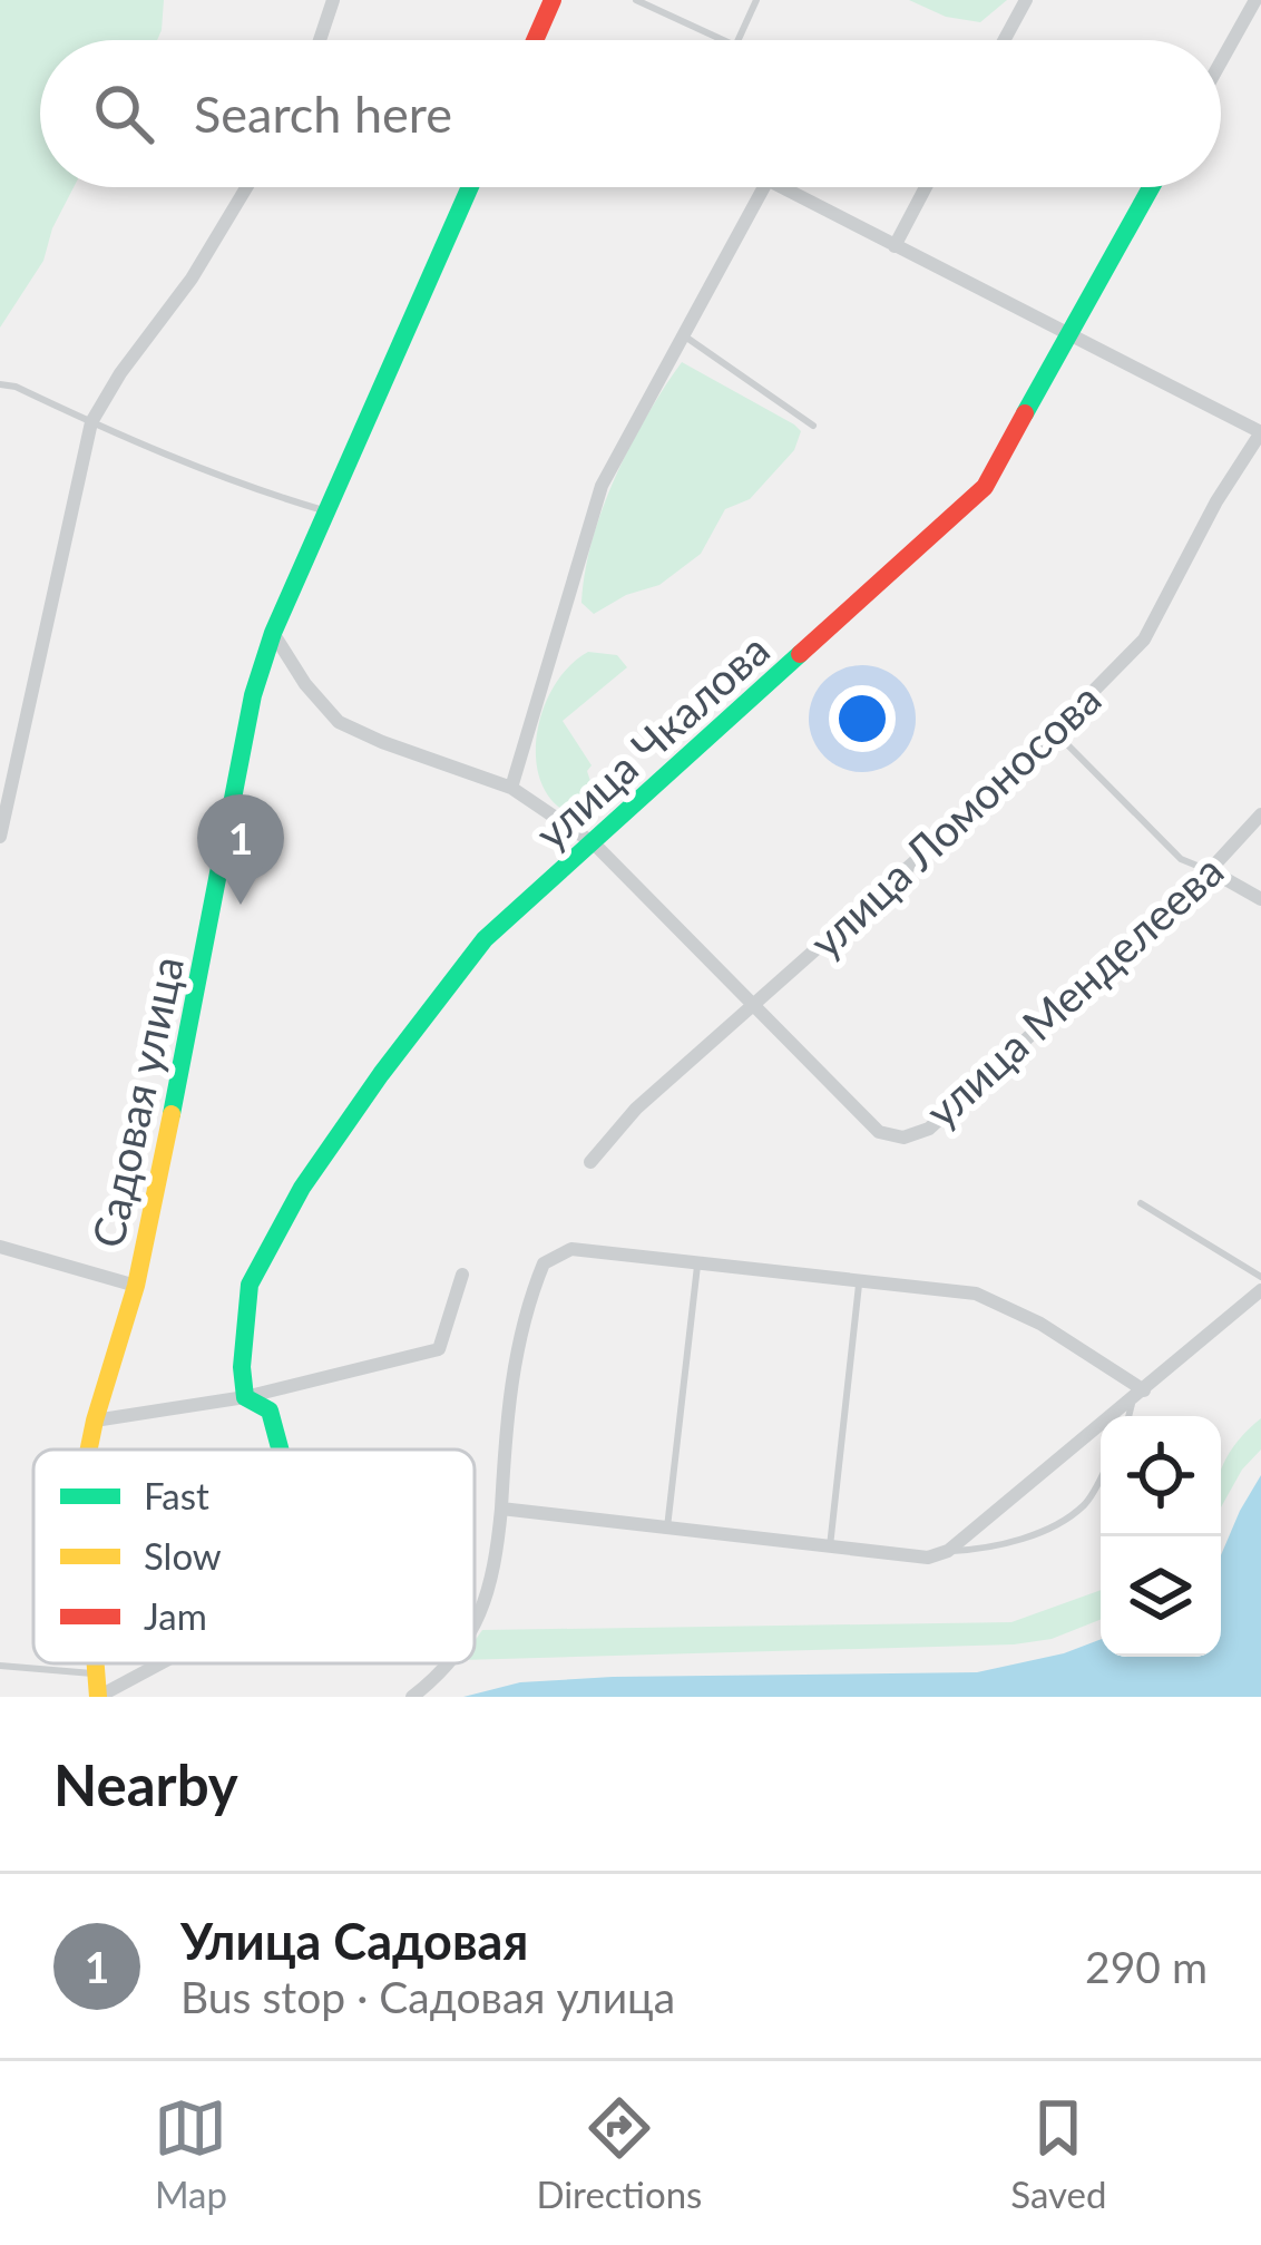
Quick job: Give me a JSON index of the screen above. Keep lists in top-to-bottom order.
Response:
{
  "streets": {
    "street": [
      "улица Чкалова",
      "улица Ломоносова",
      "улица Менделеева",
      "Садовая улица"
    ]
  },
  "crossings": [
    ["улица Чкалова", "улица Менделеева"],
    ["улица Ломоносова", "улица Менделеева"],
    ["улица Менделеева", "Садовая улица"]
  ],
  "legend": ["Fast", "Slow", "Jam"],
  "page": {
    "search": "Search here",
    "pins": "1",
    "heading": "Nearby",
    "list": [
      {
        "mark": "1",
        "name": "Улица Садовая",
        "note": "Bus stop · Садовая улица",
        "value": "290 m"
      }
    ],
    "nav": ["Map", "Directions", "Saved"]
  }
}
